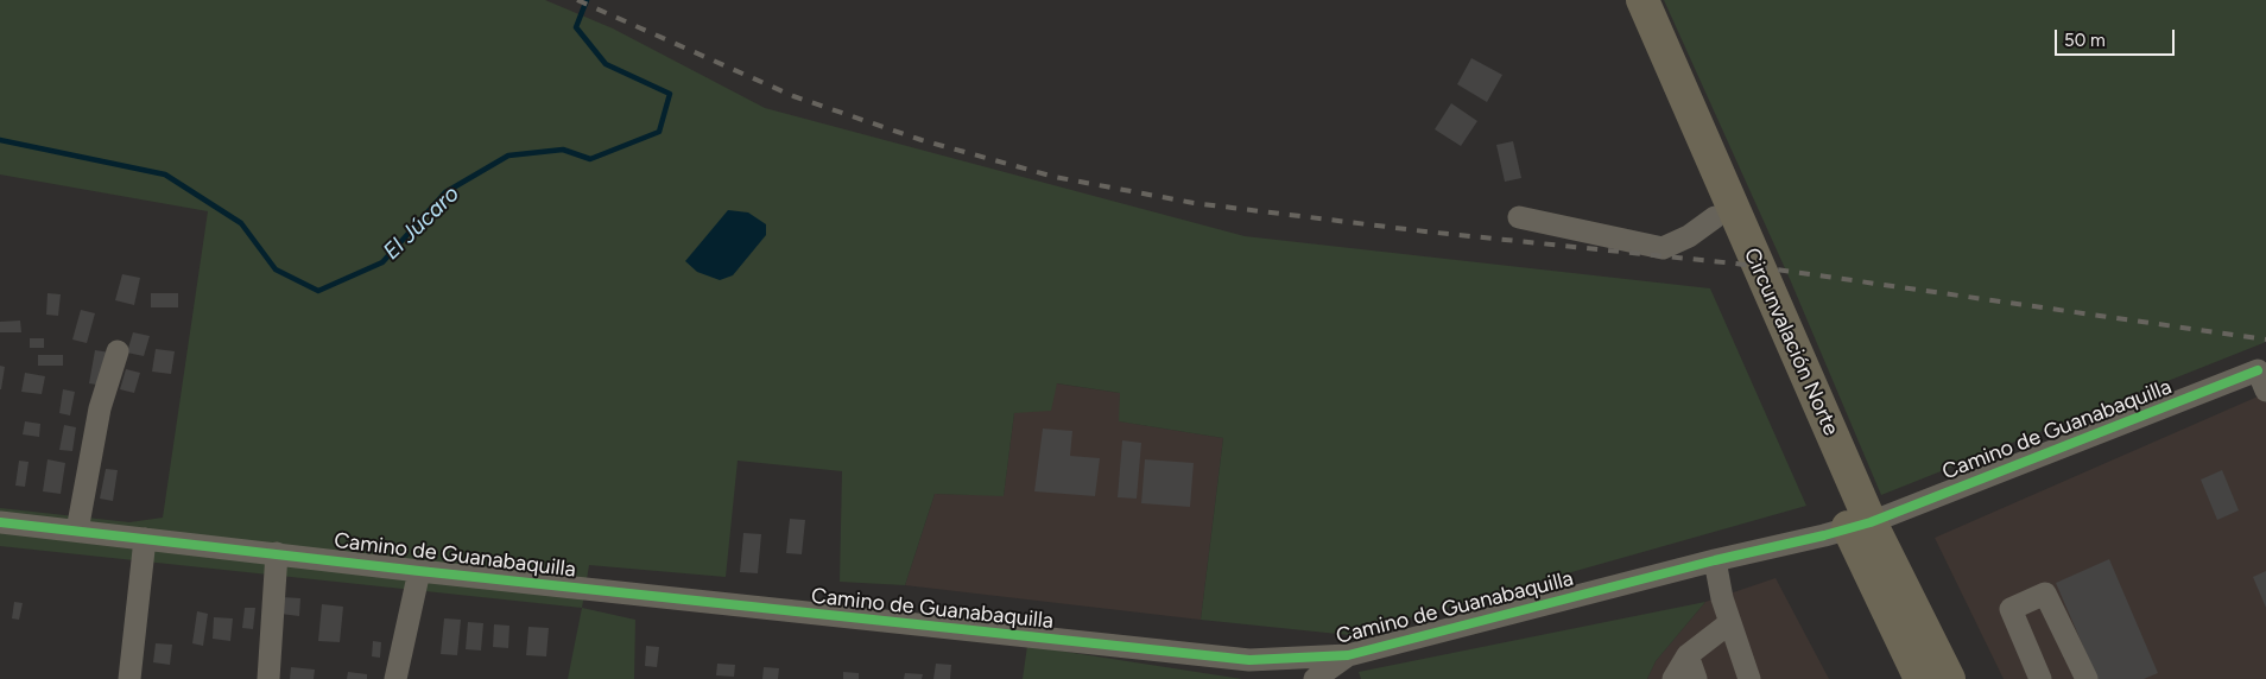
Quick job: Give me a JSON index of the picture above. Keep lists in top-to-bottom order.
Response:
{
  "streets": {
    "highway": ["Circunvalación Norte"],
    "street": ["Camino de Guanabaquilla"]
  },
  "crossings": [
    ["Circunvalación Norte", "Camino de Guanabaquilla"]
  ],
  "water": ["El Júcaro"],
  "scale_bar": "50 m"
}
